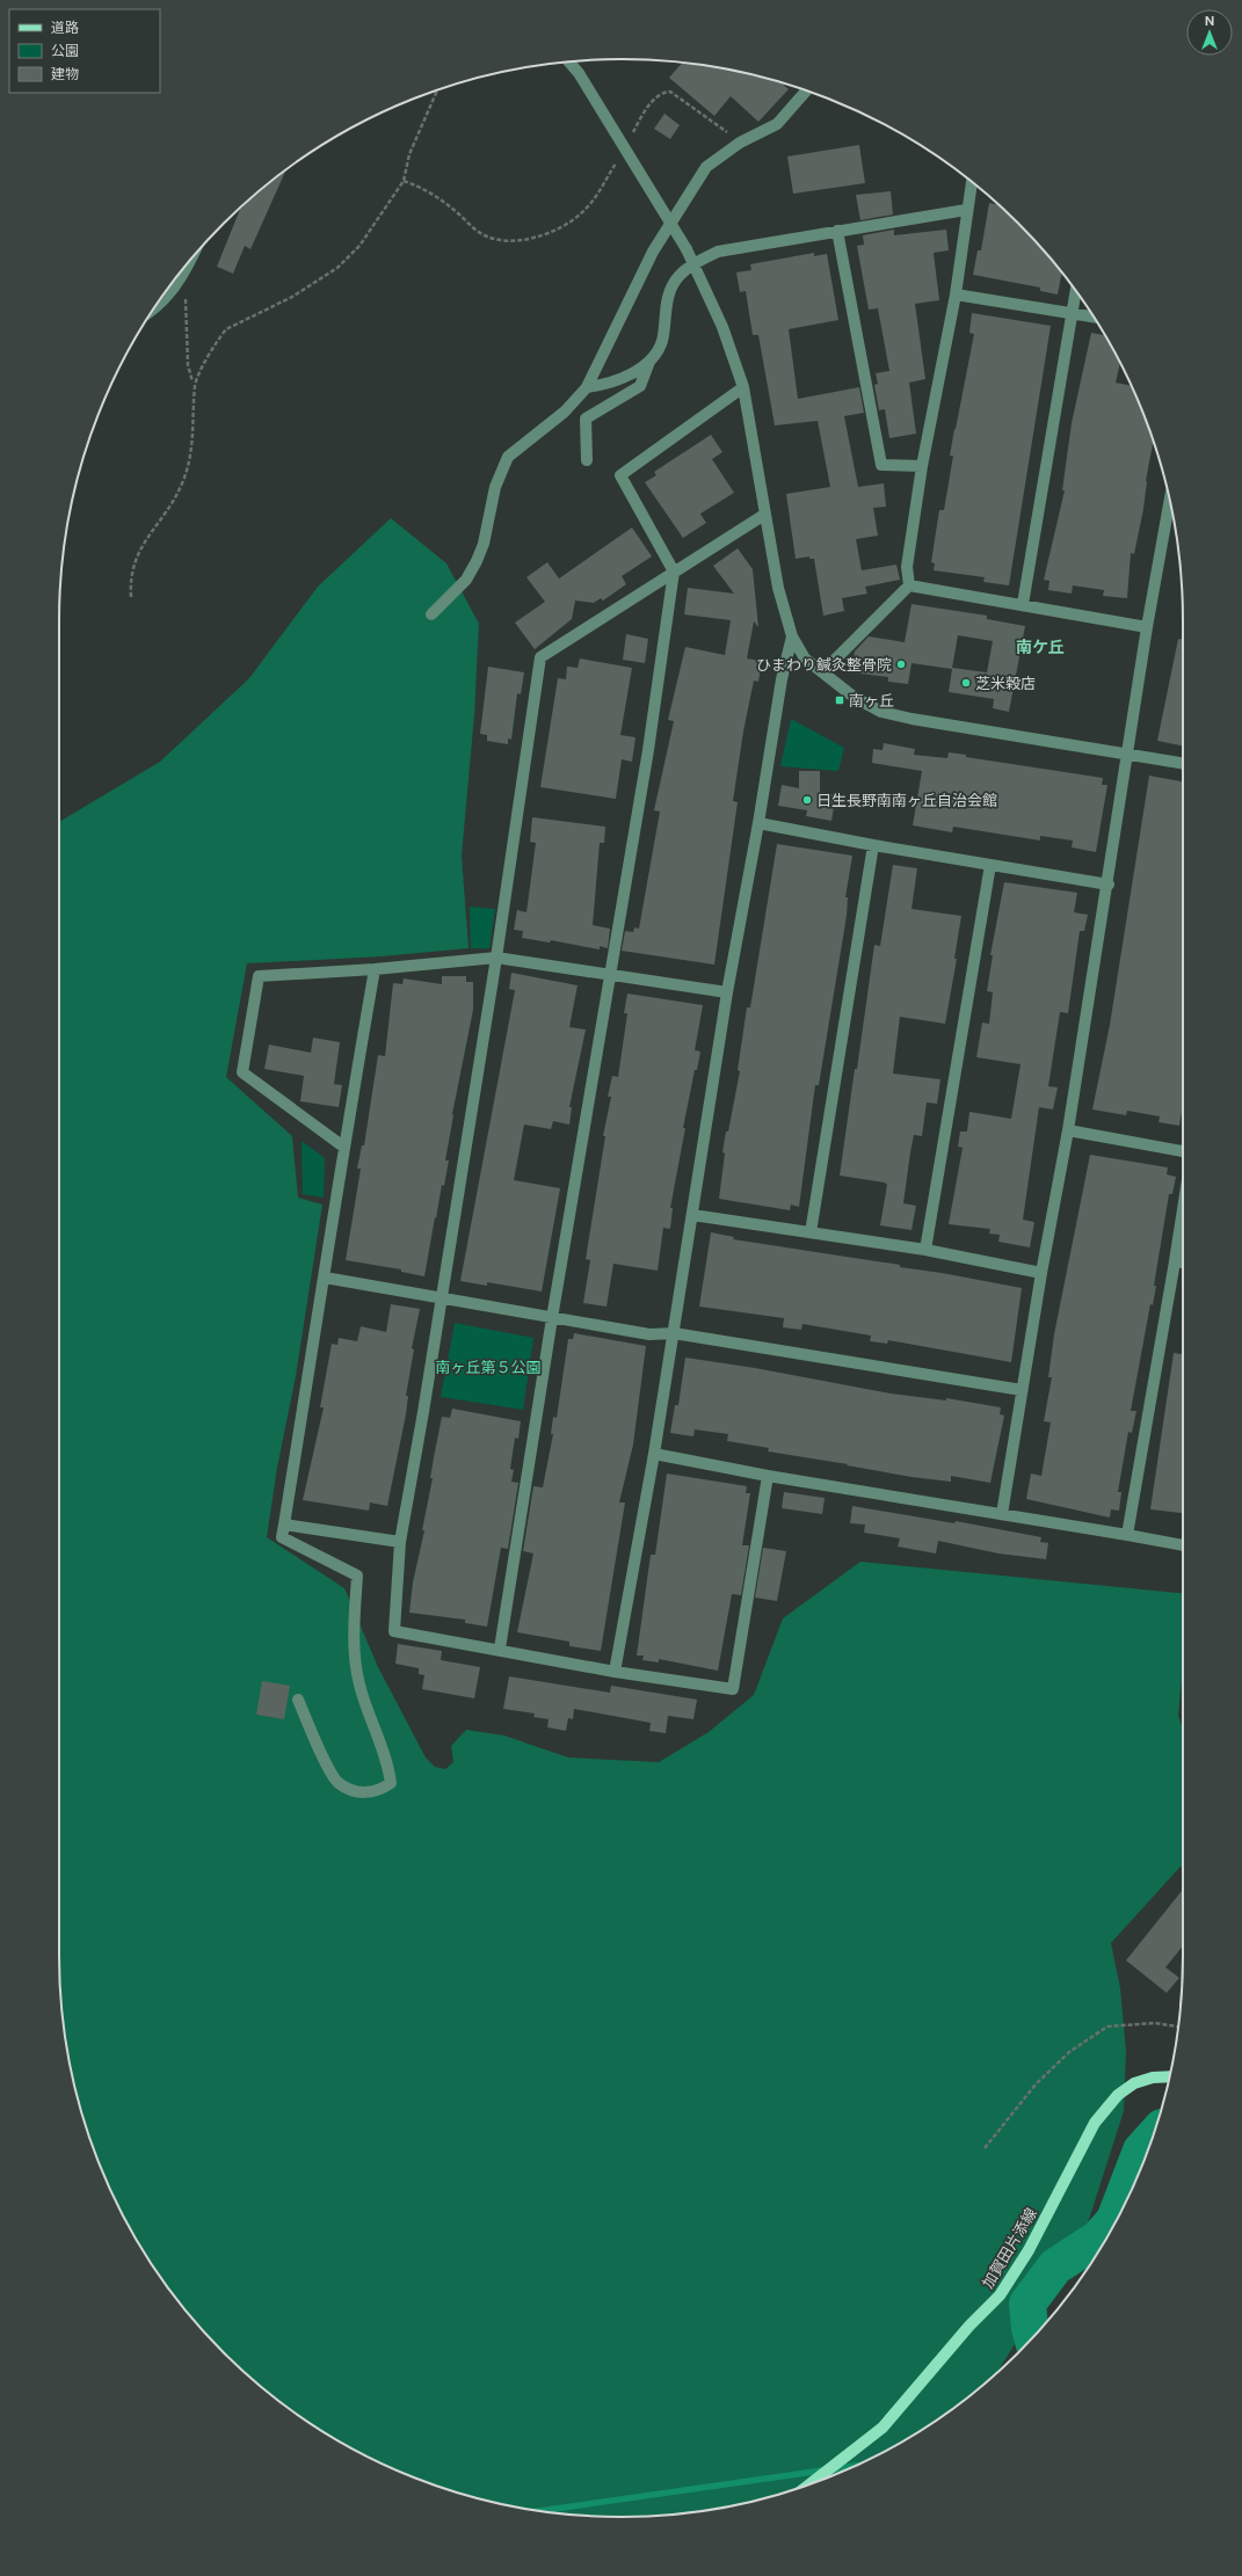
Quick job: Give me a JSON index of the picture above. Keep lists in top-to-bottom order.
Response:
{
  "streets": {
    "main road": ["加賀田片添線"]
  },
  "districts": ["南ケ丘"],
  "parks": ["南ヶ丘第５公園"],
  "places": {
    "other": ["ひまわり鍼灸整骨院", "芝米穀店", "日生長野南南ヶ丘自治会館"],
    "transit": ["南ヶ丘"]
  },
  "legend": ["道路", "公園", "建物"],
  "north": "top"
}
